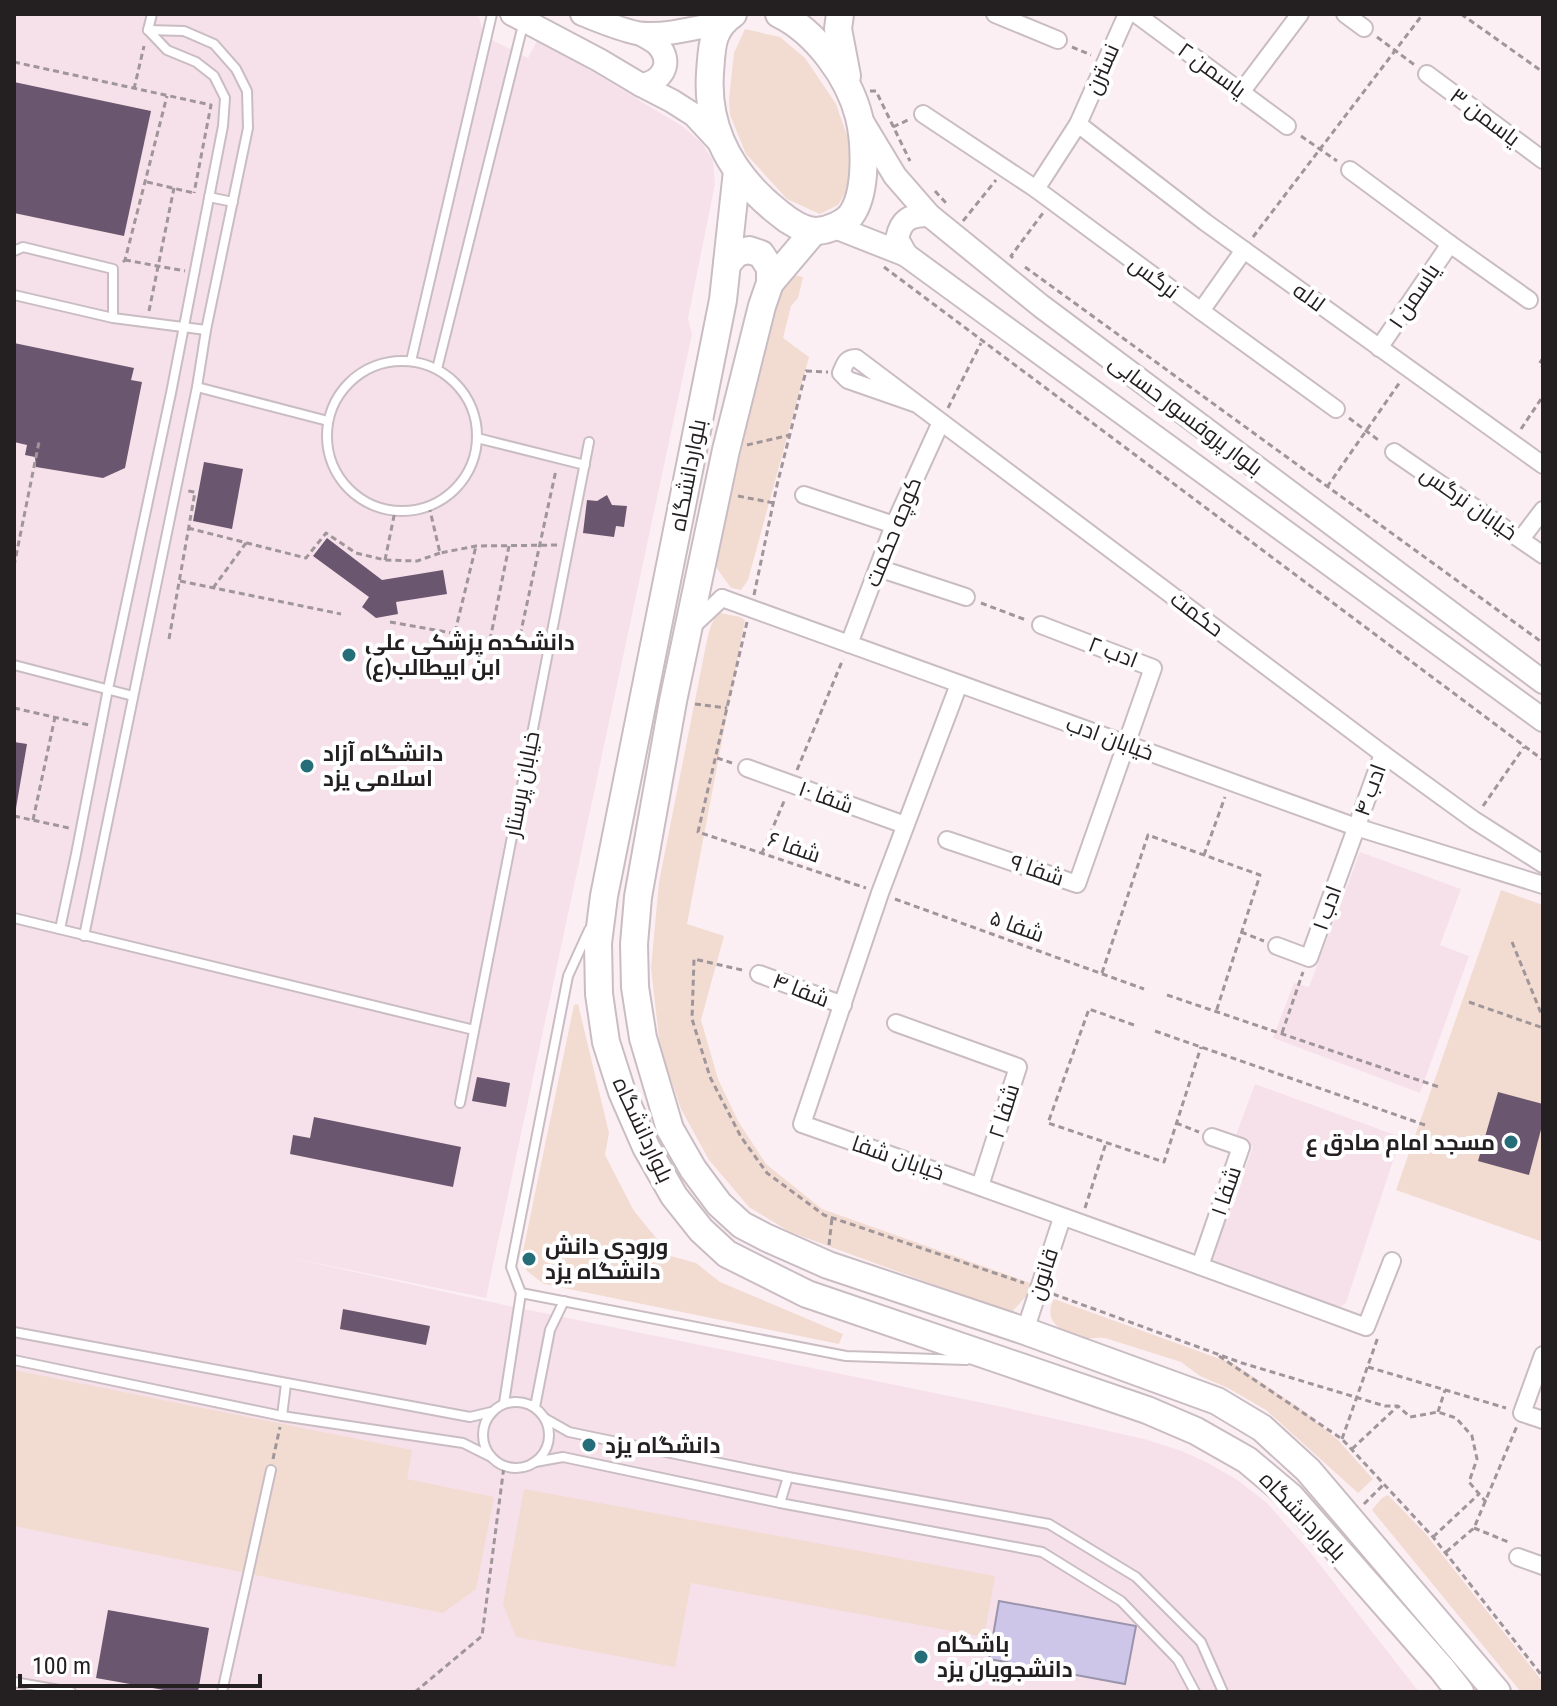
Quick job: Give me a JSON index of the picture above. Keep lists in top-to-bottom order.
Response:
{
  "streets": {
    "main road": ["بلوار پروفسور حسابی", "بلواردانشگاه"],
    "street": [
      "نسترن",
      "یاسمن ۲",
      "یاسمن ۳",
      "نرگس",
      "یاسمن ۱",
      "لاله",
      "خیابان نرگس",
      "کوچه حکمت",
      "حکمت",
      "ادب ۲",
      "خیابان ادب",
      "ادب ۴",
      "شفا ۱۰",
      "شفا ۹",
      "ادب ۱",
      "شفا ۴",
      "شفا ۲",
      "خیابان شفا",
      "شفا ۱",
      "قانون"
    ],
    "lane": ["خیابان پرستار"],
    "path": ["شفا ۶", "شفا ۵"]
  },
  "crossings": [
    ["نسترن", "لاله"],
    ["یاسمن ۱", "لاله"],
    ["بلوار پروفسور حسابی", "بلواردانشگاه"],
    ["بلواردانشگاه", "قانون"],
    ["کوچه حکمت", "حکمت"],
    ["کوچه حکمت", "خیابان ادب"],
    ["حکمت", "ادب ۴"],
    ["ادب ۲", "خیابان ادب"],
    ["ادب ۲", "شفا ۹"],
    ["خیابان ادب", "ادب ۴"],
    ["خیابان ادب", "شفا ۹"],
    ["خیابان ادب", "ادب ۱"],
    ["خیابان ادب", "خیابان شفا"],
    ["ادب ۴", "ادب ۱"],
    ["شفا ۱۰", "خیابان شفا"],
    ["شفا ۶", "شفا ۵"],
    ["شفا ۶", "خیابان شفا"],
    ["شفا ۵", "خیابان شفا"],
    ["شفا ۴", "خیابان شفا"],
    ["شفا ۲", "خیابان شفا"],
    ["خیابان شفا", "شفا ۱"],
    ["خیابان شفا", "قانون"]
  ],
  "places": [
    "دانشکده پزشکی علی ابن ابیطالب(ع)",
    "دانشگاه آزاد اسلامی یزد",
    "مسجد امام صادق ع",
    "ورودی دانش دانشگاه یزد",
    "دانشگاه یزد",
    "باشگاه دانشجویان یزد"
  ],
  "scale_bar": "100 m"
}
